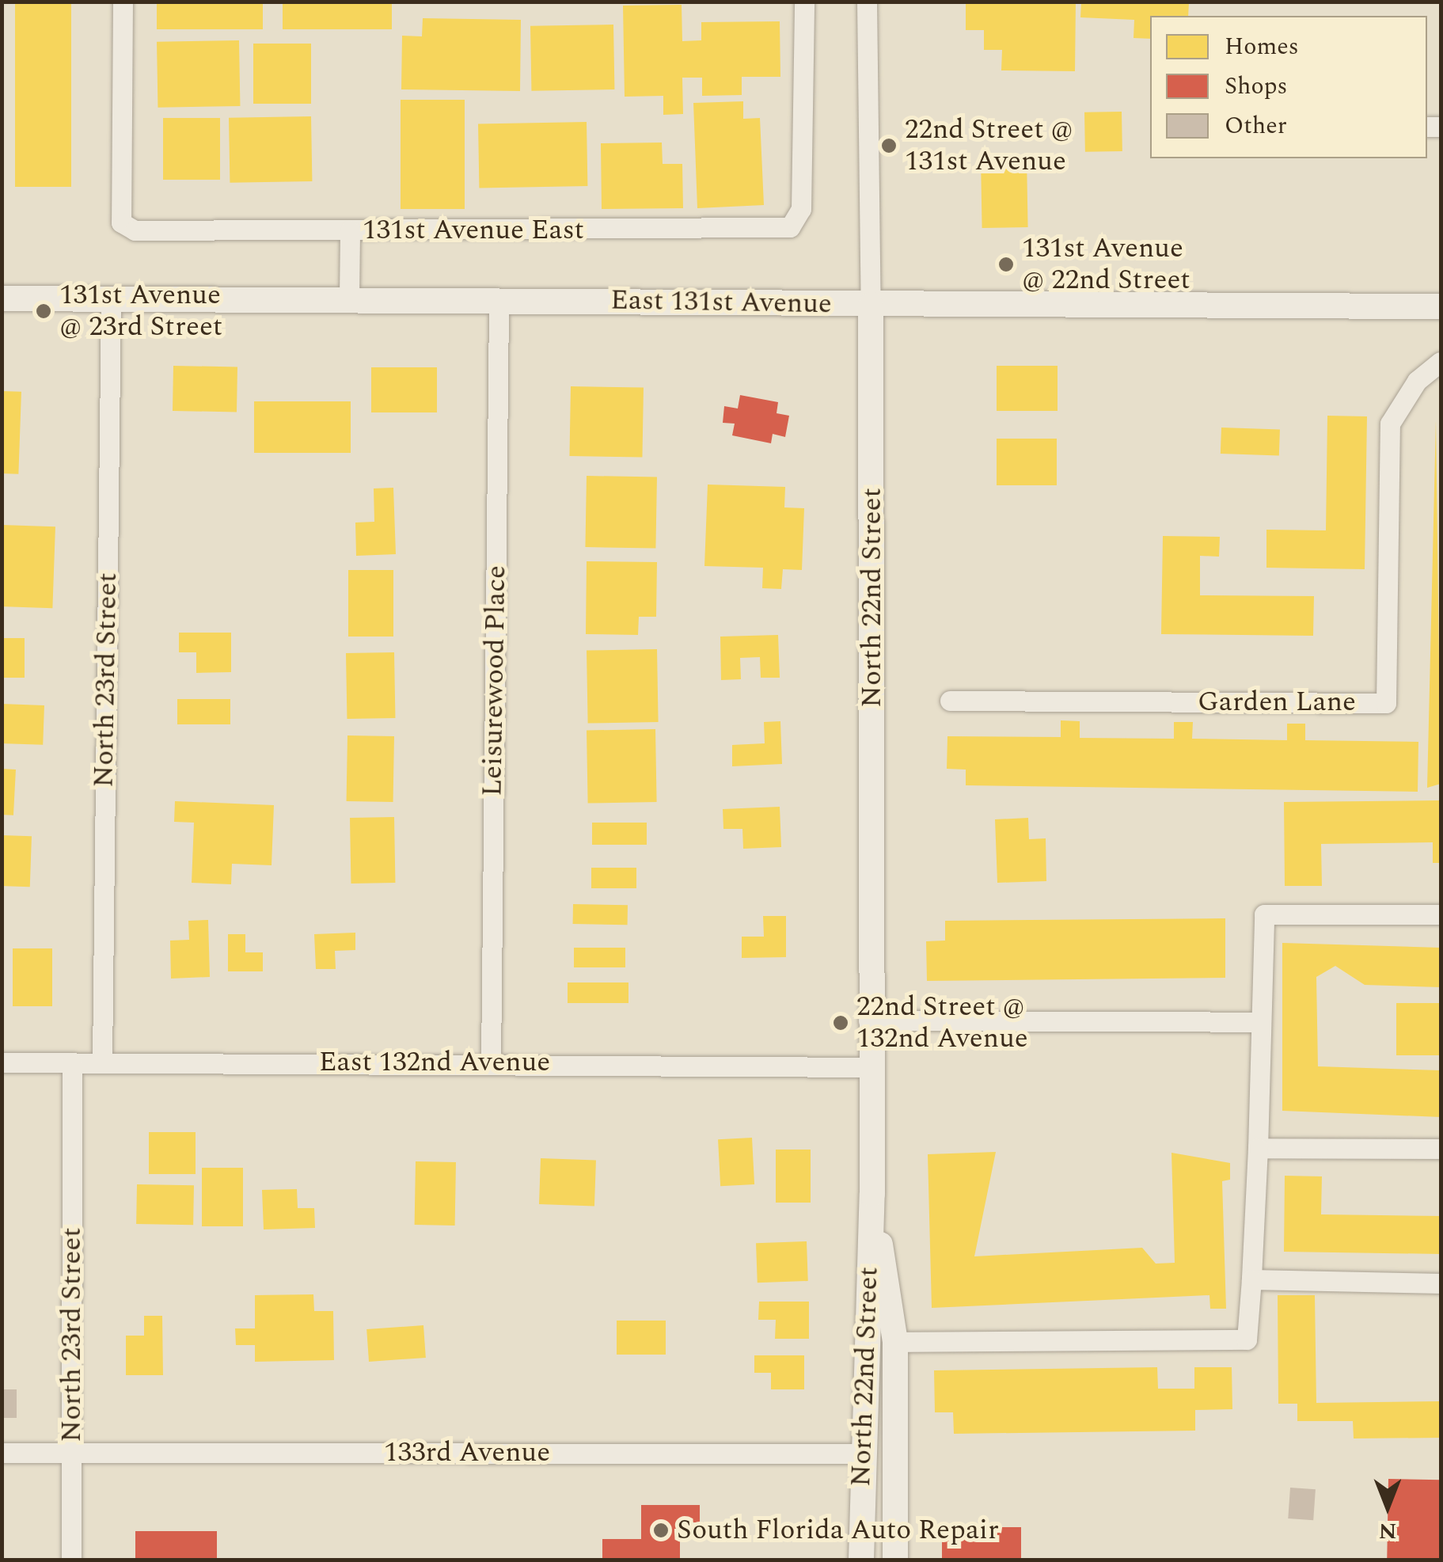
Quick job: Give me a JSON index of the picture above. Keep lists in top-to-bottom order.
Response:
{
  "streets": {
    "street": [
      "131st Avenue East",
      "East 131st Avenue",
      "North 22nd Street",
      "North 23rd Street",
      "Leisurewood Place",
      "Garden Lane",
      "East 132nd Avenue",
      "133rd Avenue"
    ]
  },
  "crossings": [
    ["East 131st Avenue", "North 22nd Street"],
    ["East 131st Avenue", "North 23rd Street"],
    ["East 131st Avenue", "Leisurewood Place"],
    ["North 22nd Street", "East 132nd Avenue"],
    ["North 22nd Street", "133rd Avenue"],
    ["North 23rd Street", "East 132nd Avenue"],
    ["North 23rd Street", "133rd Avenue"],
    ["Leisurewood Place", "East 132nd Avenue"]
  ],
  "places": [
    "22nd Street @ 131st Avenue",
    "131st Avenue @ 22nd Street",
    "131st Avenue @ 23rd Street",
    "22nd Street @ 132nd Avenue",
    "South Florida Auto Repair"
  ],
  "legend": ["Homes", "Shops", "Other"],
  "north": "bottom"
}
